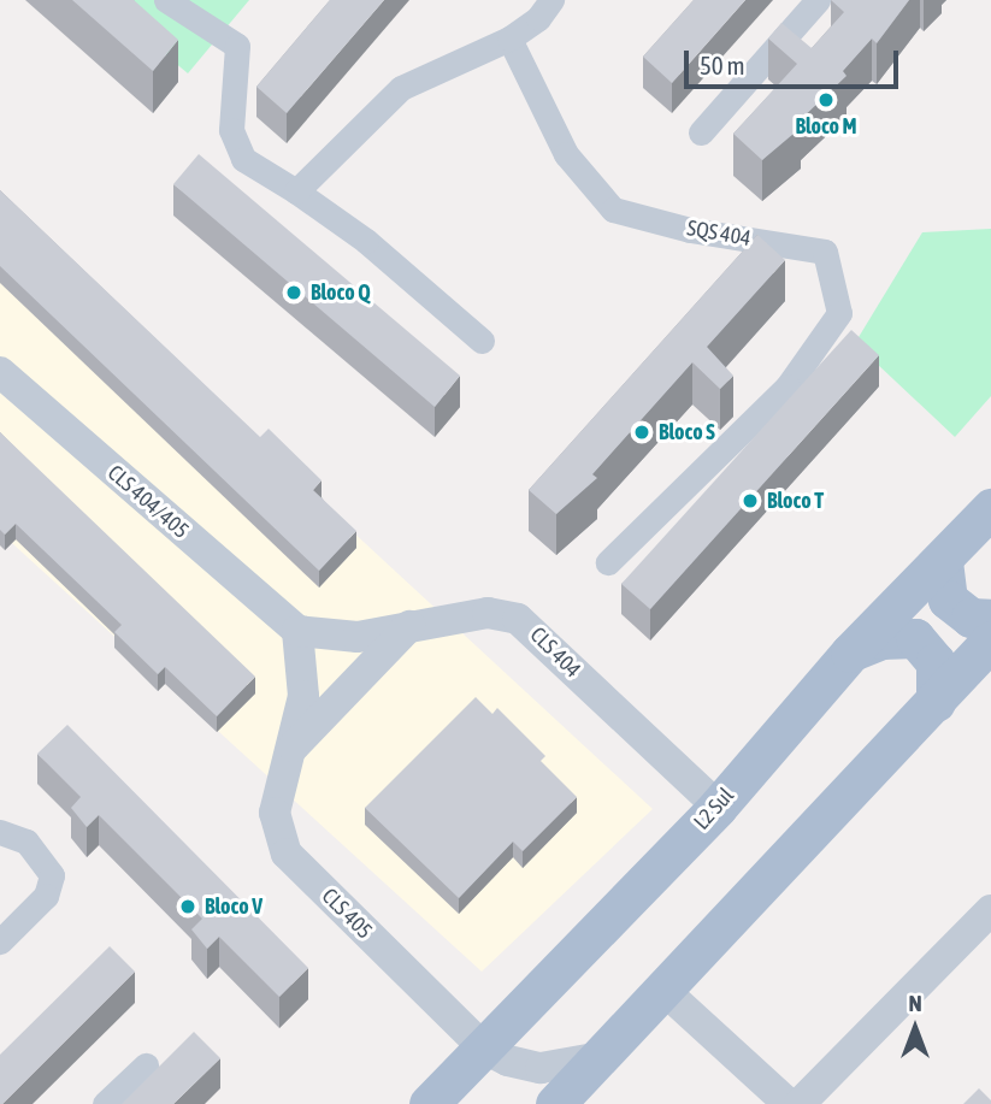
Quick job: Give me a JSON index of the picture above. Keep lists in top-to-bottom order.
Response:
{
  "streets": {
    "main road": ["L2 Sul"],
    "street": [
      "SQS 404",
      "CLS 404/405",
      "CLS 404",
      "CLS 405"
    ]
  },
  "crossings": [
    ["CLS 404/405", "CLS 404"],
    ["CLS 404/405", "CLS 405"],
    ["CLS 404", "L2 Sul"],
    ["CLS 404", "CLS 405"],
    ["L2 Sul", "CLS 405"]
  ],
  "places": [
    "Bloco M",
    "Bloco Q",
    "Bloco S",
    "Bloco T",
    "Bloco V"
  ],
  "scale_bar": "50 m",
  "north": "top"
}
